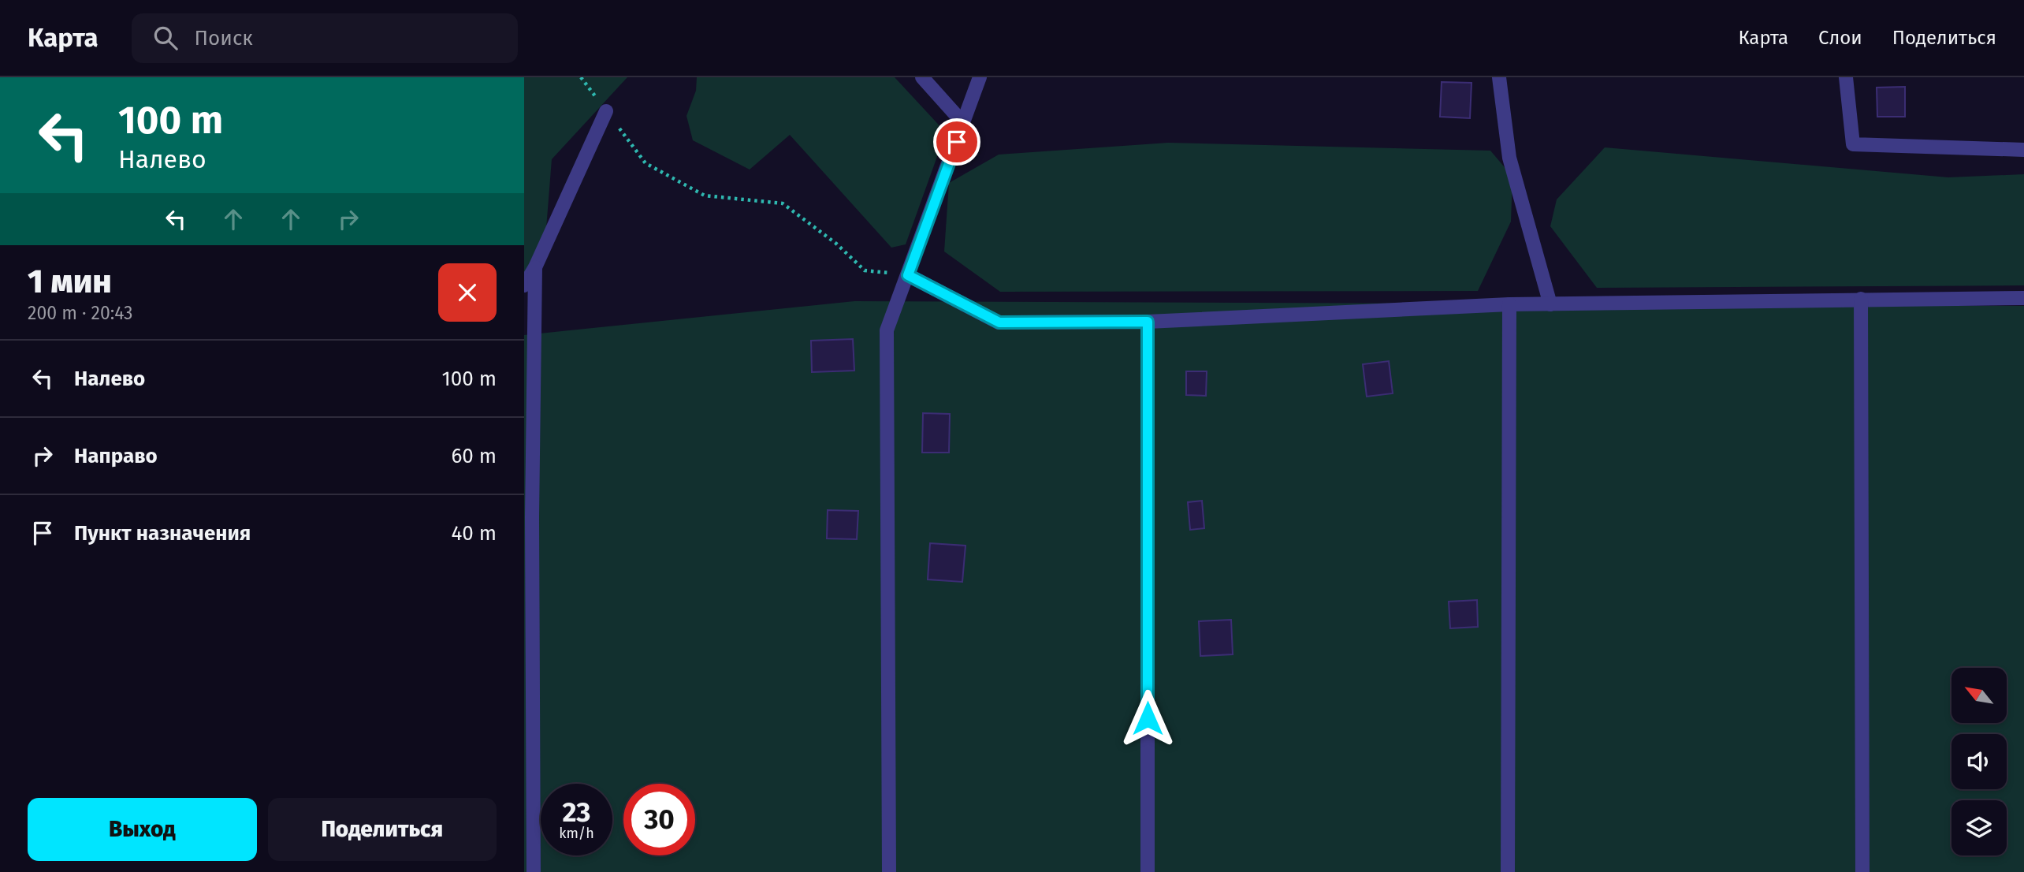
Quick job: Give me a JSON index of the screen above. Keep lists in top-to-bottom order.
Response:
{
  "north": "top left",
  "page": {
    "header": "Карта",
    "search": "Поиск",
    "nav": ["Карта", "Слои", "Поделиться"],
    "turn": ["100 m", "Налево"],
    "heading": ["1 мин", "200 m · 20:43"],
    "list": [
      {
        "name": "Налево",
        "value": "100 m"
      },
      {
        "name": "Направо",
        "value": "60 m"
      },
      {
        "name": "Пункт назначения",
        "value": "40 m"
      }
    ],
    "speed": "23 km/h",
    "limit": "30",
    "buttons": ["Выход", "Поделиться"]
  }
}
